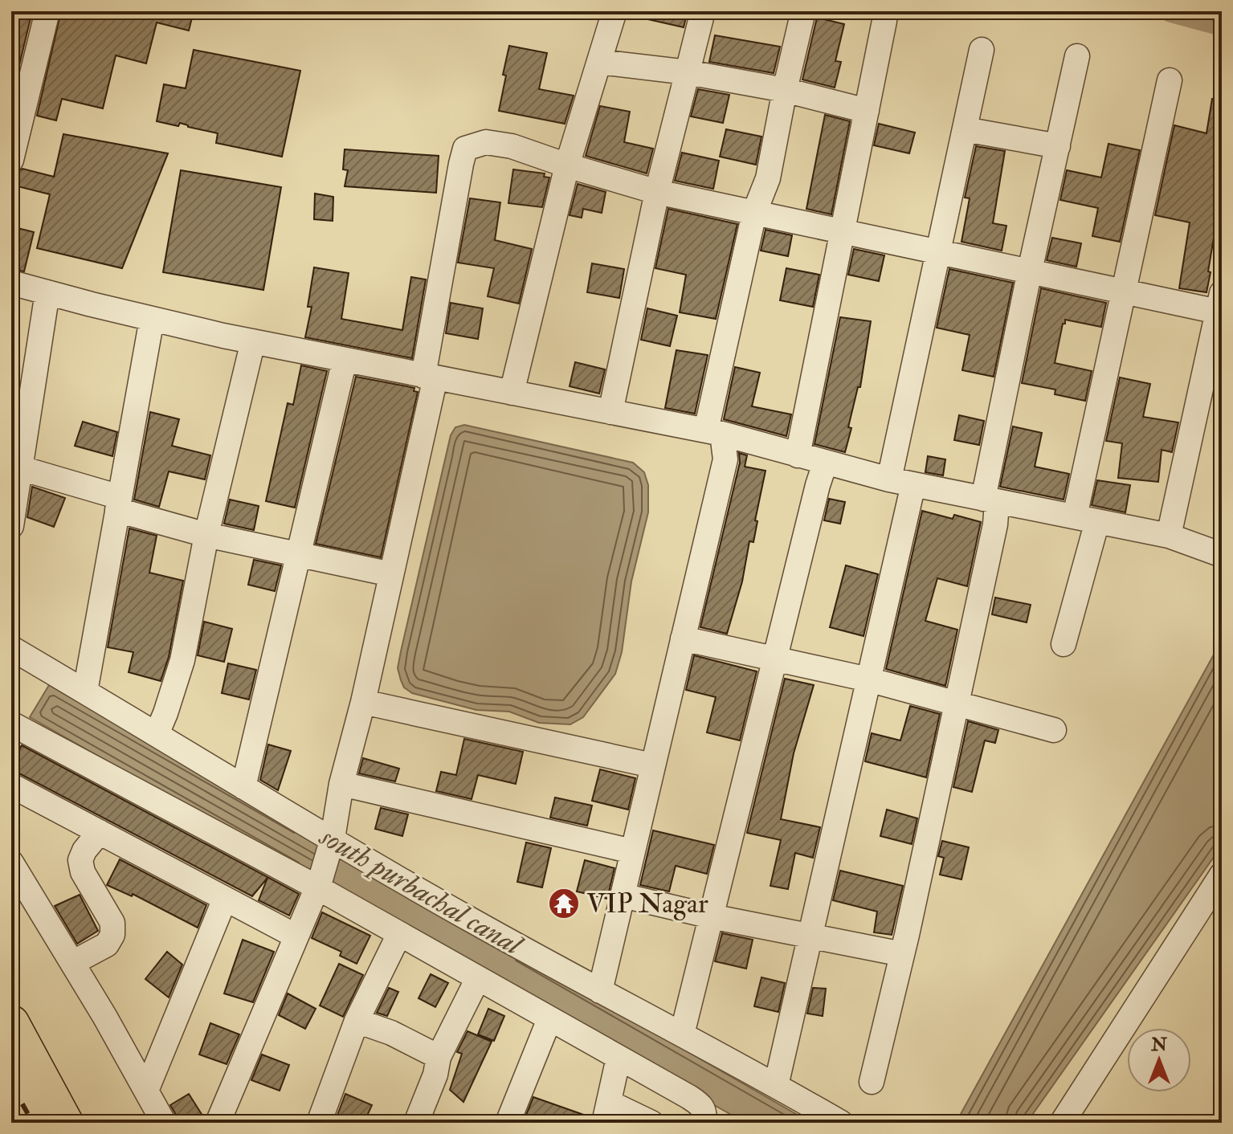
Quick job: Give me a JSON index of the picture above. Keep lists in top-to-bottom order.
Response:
{
  "water": ["south purbachal canal"],
  "places": {
    "temple": ["VIP Nagar"]
  },
  "north": "top"
}
